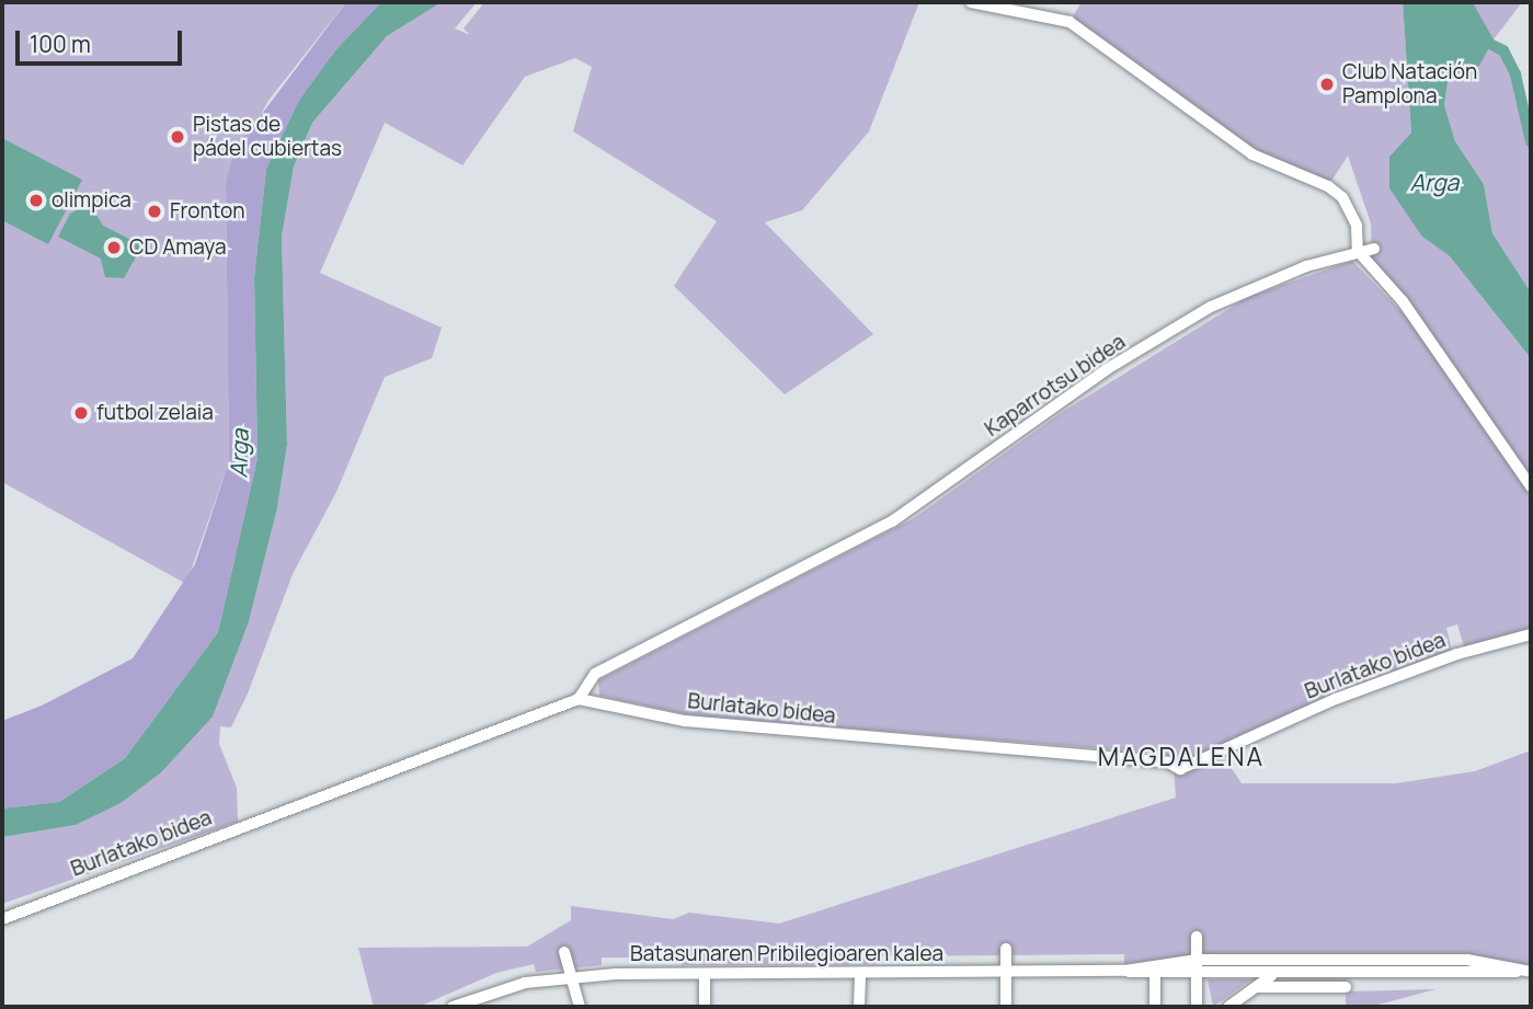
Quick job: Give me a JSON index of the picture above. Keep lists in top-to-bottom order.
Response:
{
  "streets": {
    "street": ["Kaparrotsu bidea", "Burlatako bidea", "Batasunaren Pribilegioaren kalea"]
  },
  "crossings": [
    ["Kaparrotsu bidea", "Burlatako bidea"]
  ],
  "districts": ["MAGDALENA"],
  "water": ["Arga"],
  "places": [
    "Club Natación Pamplona",
    "Pistas de pádel cubiertas",
    "olimpica",
    "Fronton",
    "CD Amaya",
    "futbol zelaia"
  ],
  "scale_bar": "100 m"
}
